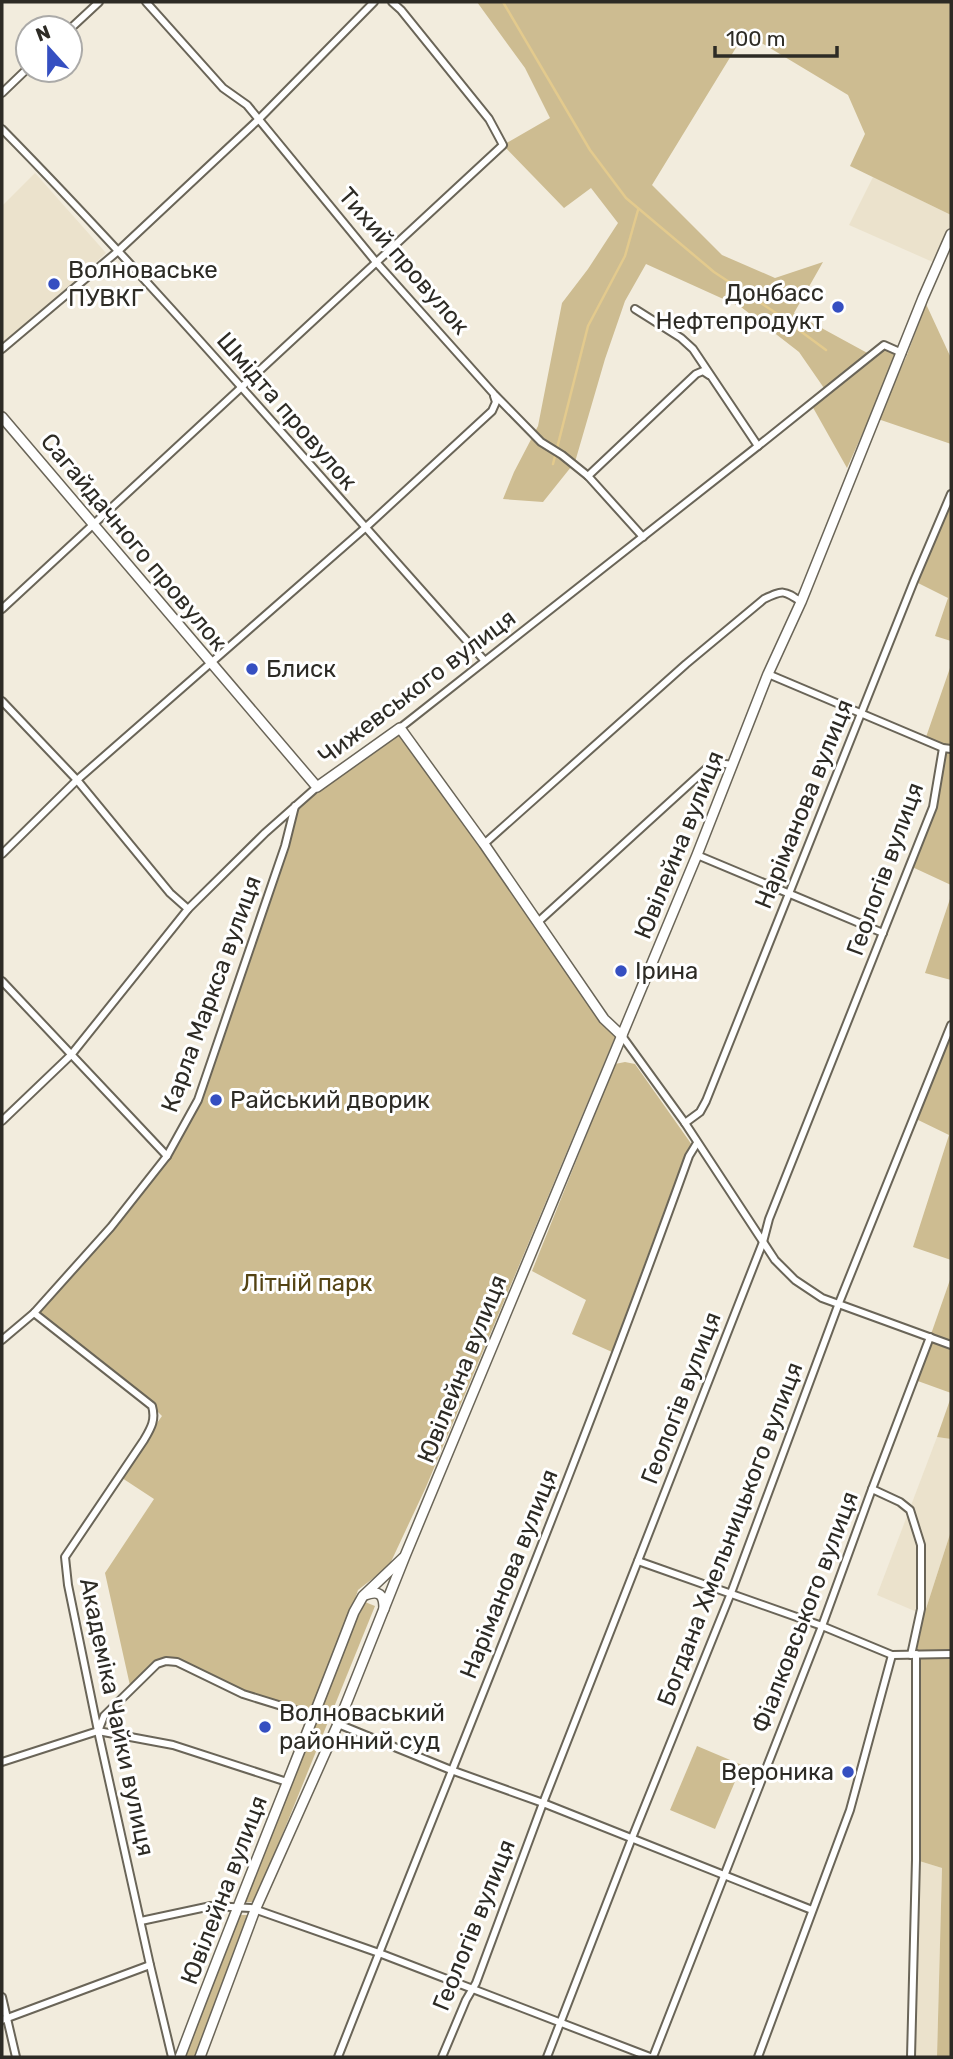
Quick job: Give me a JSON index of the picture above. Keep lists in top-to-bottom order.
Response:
{
  "streets": {
    "street": [
      "Тихий провулок",
      "Шмідта провулок",
      "Сагайдачного провулок",
      "Чижевського вулиця",
      "Наріманова вулиця",
      "Ювілейна вулиця",
      "Геологів вулиця",
      "Карла Маркса вулиця",
      "Богдана Хмельницького вулиця",
      "Фіалковського вулиця",
      "Академіка Чайки вулиця"
    ]
  },
  "crossings": [
    ["Тихий провулок", "Чижевського вулиця"],
    ["Шмідта провулок", "Чижевського вулиця"],
    ["Сагайдачного провулок", "Чижевського вулиця"],
    ["Чижевського вулиця", "Ювілейна вулиця"],
    ["Чижевського вулиця", "Карла Маркса вулиця"],
    ["Карла Маркса вулиця", "Академіка Чайки вулиця"]
  ],
  "parks": ["Літній парк"],
  "places": [
    "Волноваське ПУВКГ",
    "Донбасс Нефтепродукт",
    "Блиск",
    "Ірина",
    "Райський дворик",
    "Волноваський районний суд",
    "Вероника"
  ],
  "scale_bar": "100 m",
  "north": "top"
}
